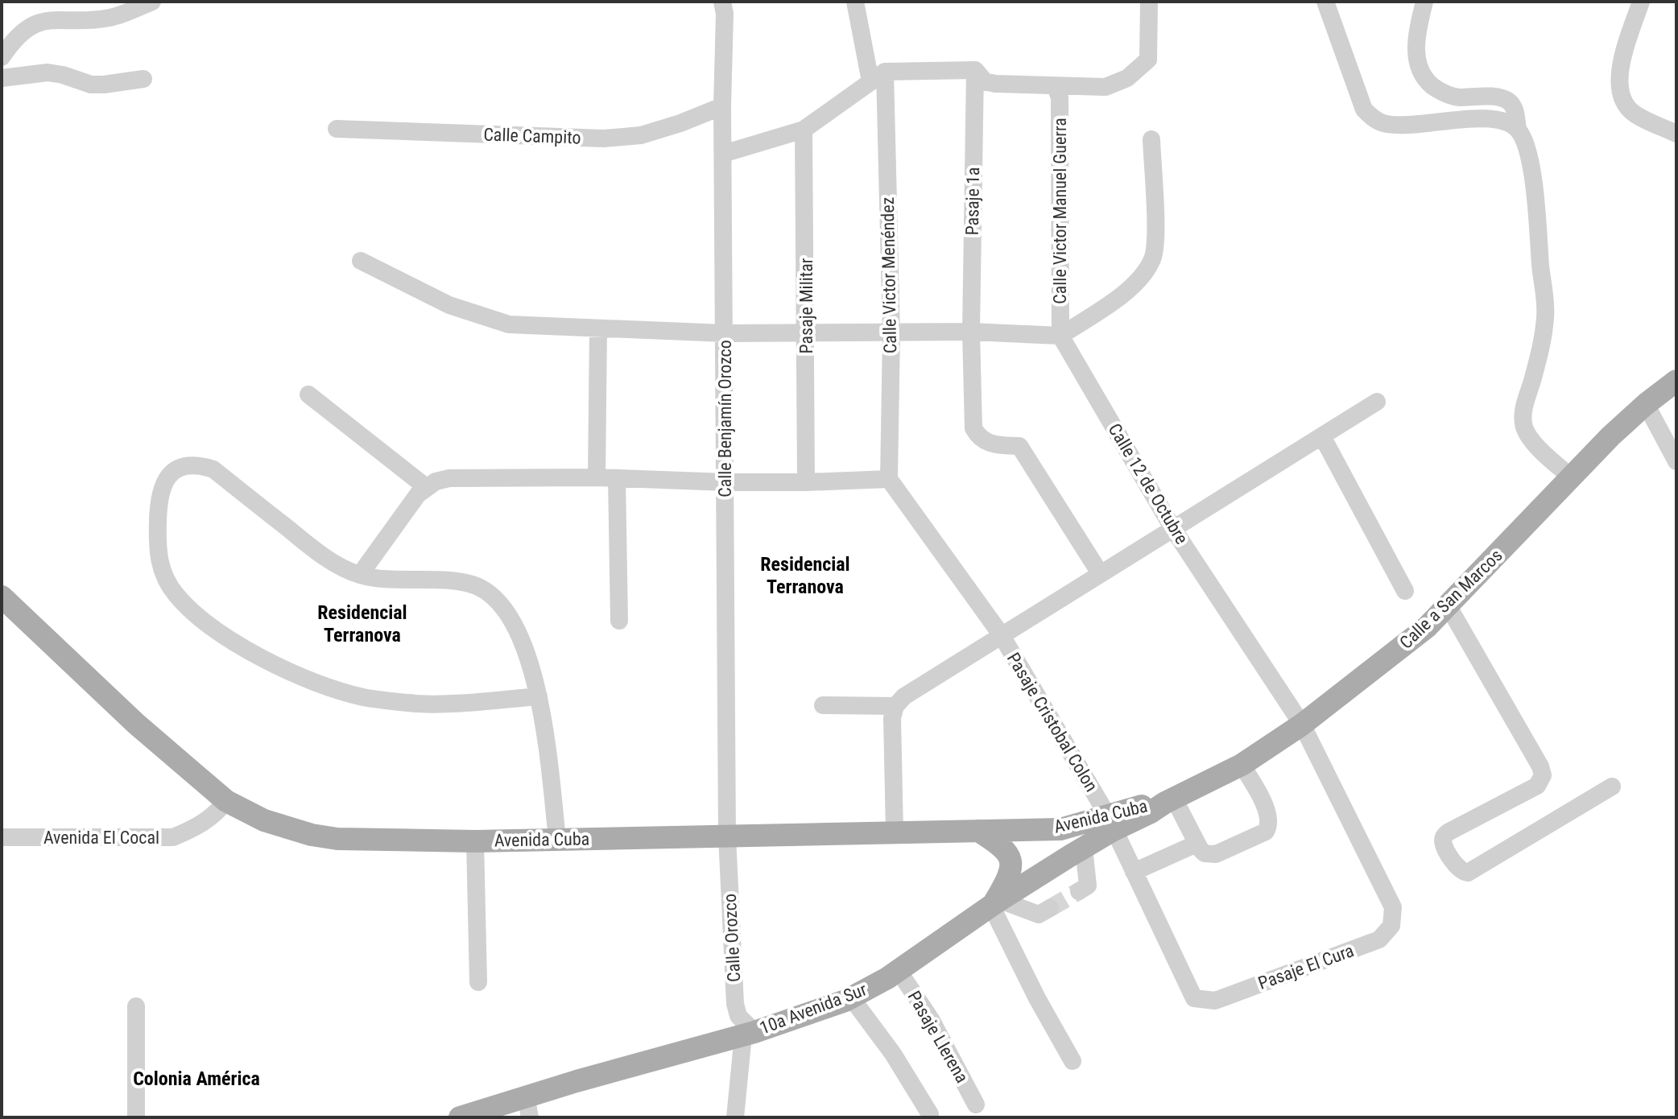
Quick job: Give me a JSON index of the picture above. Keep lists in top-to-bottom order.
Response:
{
  "streets": {
    "main road": ["Calle a San Marcos", "Avenida Cuba", "10a Avenida Sur"],
    "street": [
      "Calle Campito",
      "Pasaje 1a",
      "Calle Victor Manuel Guerra",
      "Calle Victor Menéndez",
      "Pasaje Militar",
      "Calle Benjamín Orozco",
      "Calle 12 de Octubre",
      "Pasaje Cristobal Colon",
      "Avenida El Cocal",
      "Calle Orozco",
      "Pasaje El Cura",
      "Pasaje Llerena"
    ]
  },
  "crossings": [
    ["Calle Campito", "Calle Benjamín Orozco"],
    ["Calle Victor Manuel Guerra", "Calle 12 de Octubre"],
    ["Calle Victor Menéndez", "Pasaje Cristobal Colon"],
    ["Calle Benjamín Orozco", "Avenida Cuba"],
    ["Calle Benjamín Orozco", "Calle Orozco"],
    ["Calle 12 de Octubre", "Calle a San Marcos"],
    ["Calle 12 de Octubre", "Pasaje El Cura"],
    ["Calle a San Marcos", "Avenida Cuba"],
    ["Pasaje Cristobal Colon", "Avenida Cuba"],
    ["Pasaje Cristobal Colon", "Pasaje El Cura"],
    ["Pasaje Cristobal Colon", "10a Avenida Sur"],
    ["Avenida Cuba", "Avenida El Cocal"],
    ["Avenida Cuba", "Calle Orozco"],
    ["Avenida Cuba", "10a Avenida Sur"],
    ["Calle Orozco", "10a Avenida Sur"],
    ["10a Avenida Sur", "Pasaje Llerena"]
  ],
  "districts": ["Residencial Terranova", "Residencial Terranova", "Colonia América"]
}
